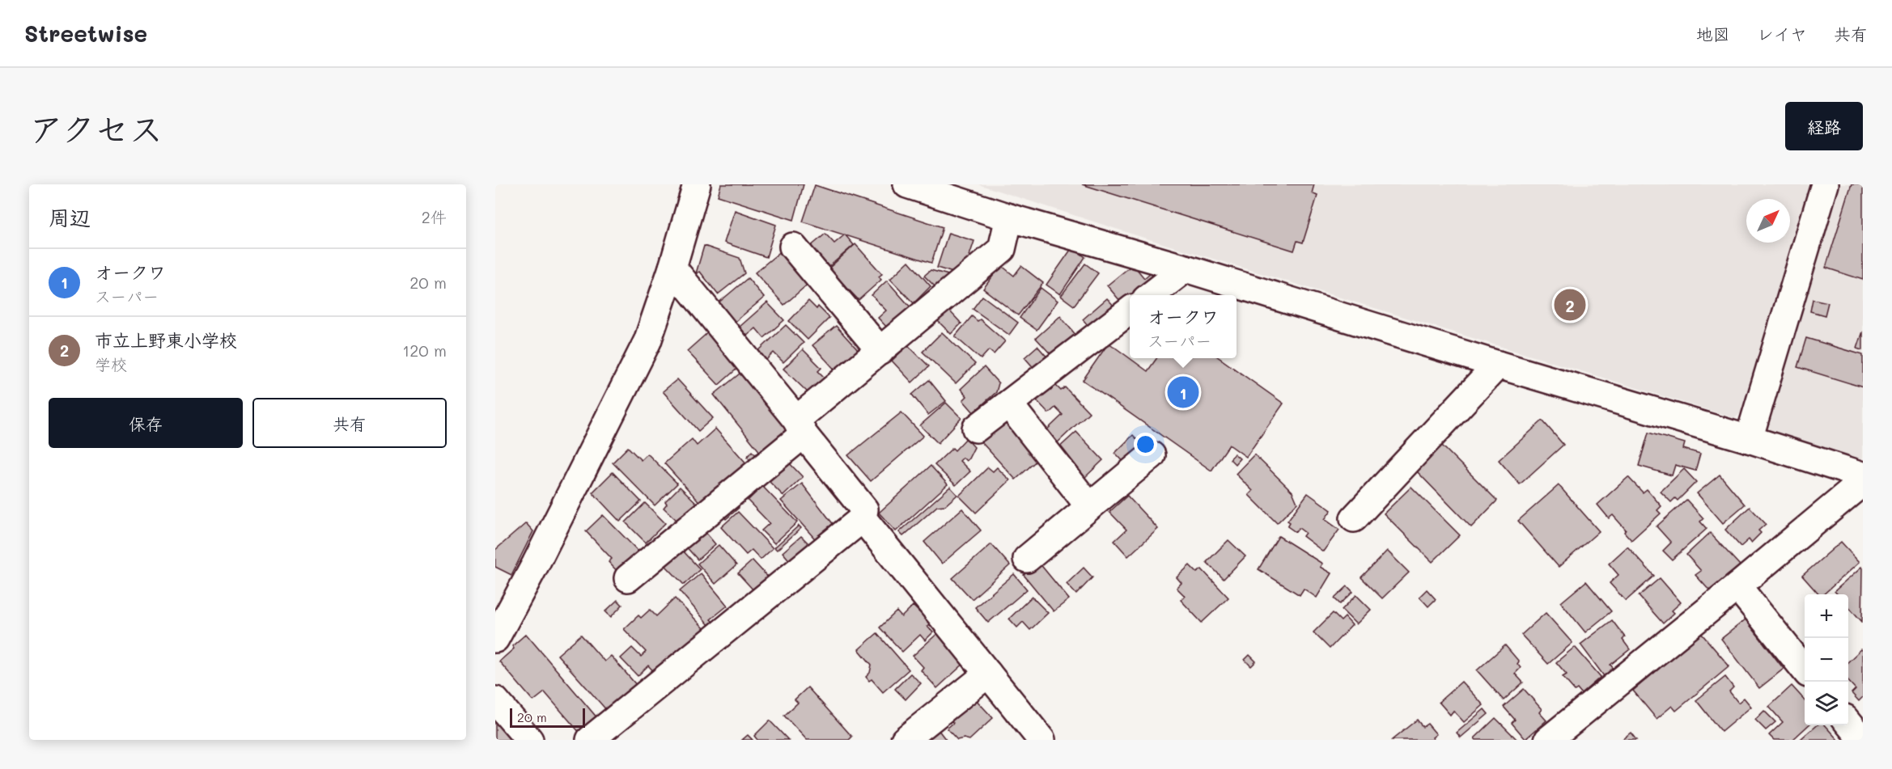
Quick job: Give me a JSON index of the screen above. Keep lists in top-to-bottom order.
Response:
{
  "scale_bar": "20 m",
  "north": "top right",
  "page": {
    "header": "Streetwise",
    "nav": ["地図", "レイヤ", "共有"],
    "title": "アクセス",
    "buttons": [
      "経路",
      ["保存", "共有"]
    ],
    "heading": ["周辺", "2件"],
    "list": [
      {
        "mark": "1",
        "name": "オークワ",
        "note": "スーパー",
        "value": "20 m"
      },
      {
        "mark": "2",
        "name": "市立上野東小学校",
        "note": "学校",
        "value": "120 m"
      }
    ],
    "pins": ["2", "1"],
    "popup": ["オークワ", "スーパー"],
    "map_buttons": ["+", "−"],
    "scale": "20 m"
  }
}
